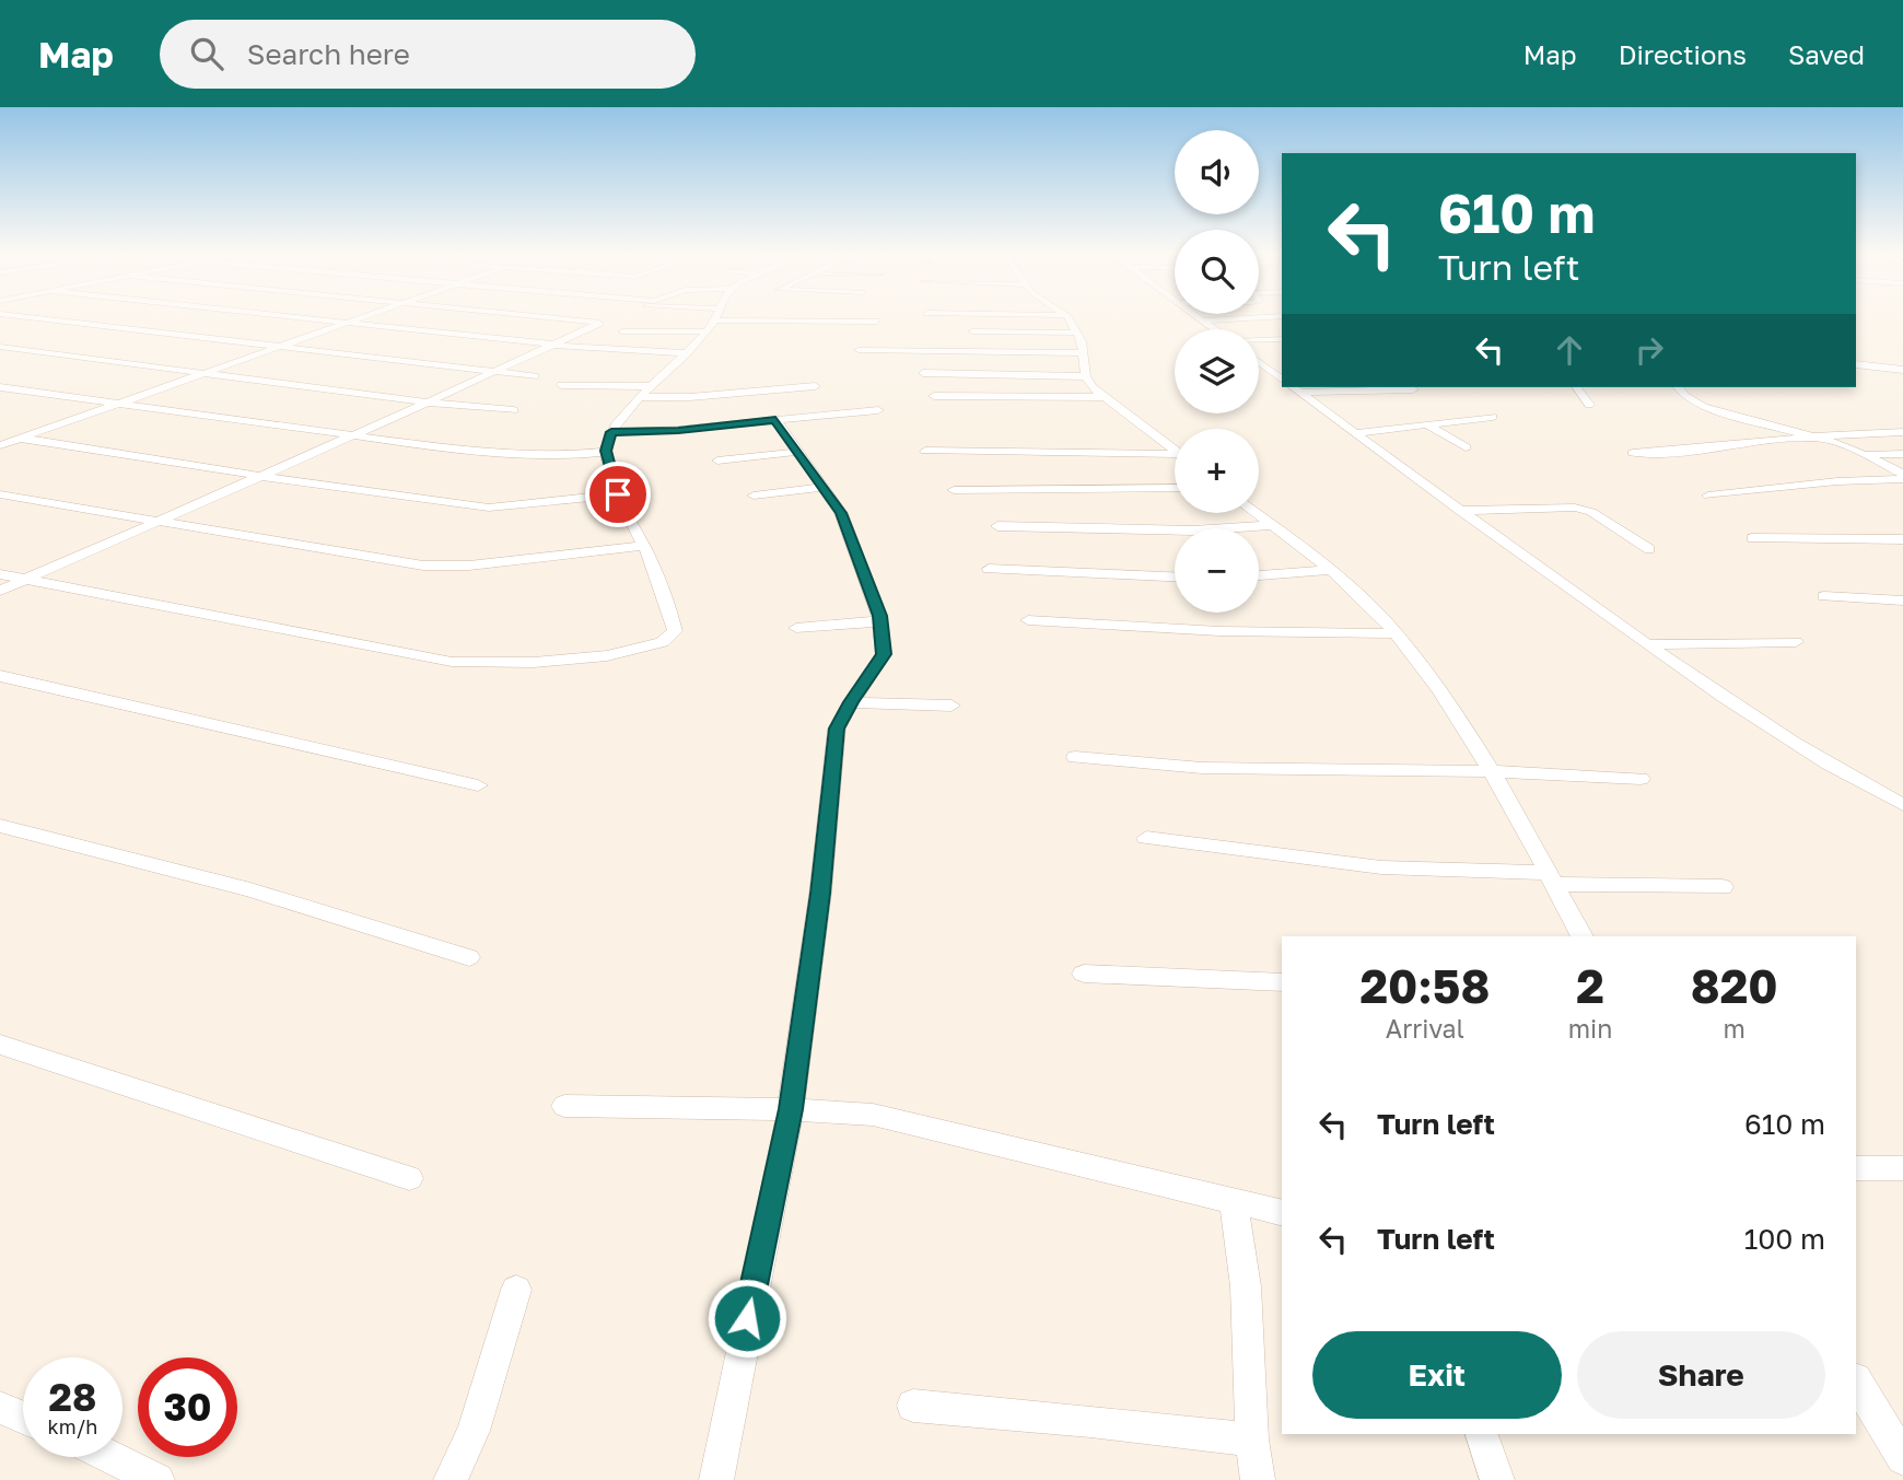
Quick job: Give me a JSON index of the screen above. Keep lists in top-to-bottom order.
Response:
{
  "page": {
    "header": "Map",
    "search": "Search here",
    "nav": ["Map", "Directions", "Saved"],
    "map_buttons": ["+", "−"],
    "turn": ["610 m", "Turn left"],
    "eta": [
      "20:58",
      "Arrival",
      "2",
      "min",
      "820",
      "m"
    ],
    "list": [
      {
        "name": "Turn left",
        "value": "610 m"
      },
      {
        "name": "Turn left",
        "value": "100 m"
      }
    ],
    "buttons": ["Exit", "Share"],
    "speed": "28 km/h",
    "limit": "30"
  }
}
